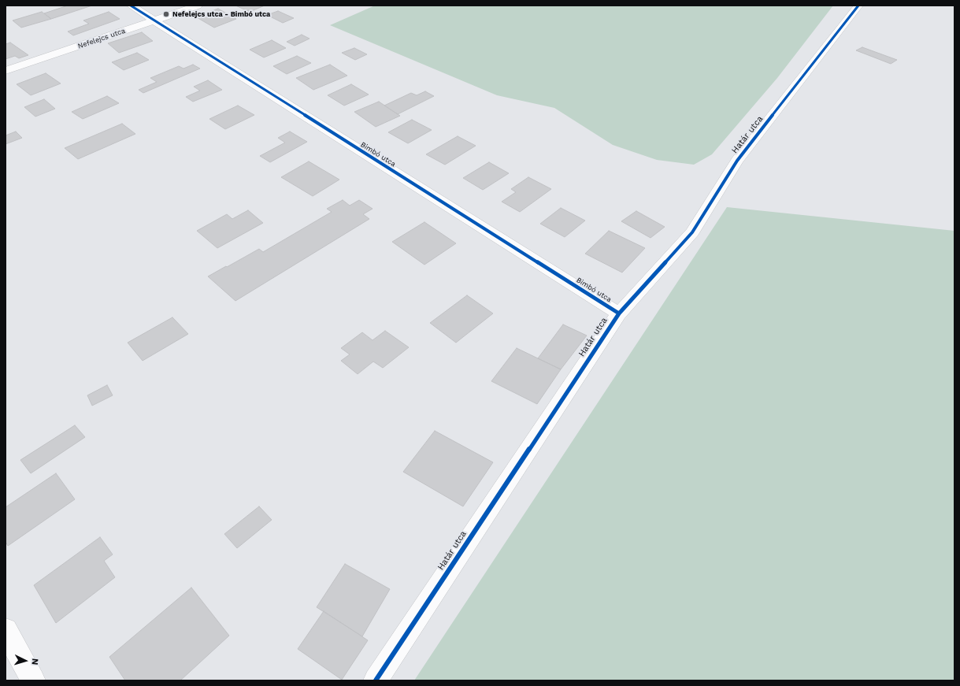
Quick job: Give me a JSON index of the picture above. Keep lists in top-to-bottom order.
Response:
{
  "streets": {
    "street": ["Nefelejcs utca", "Határ utca", "Bimbó utca"]
  },
  "crossings": [
    ["Nefelejcs utca", "Bimbó utca"],
    ["Határ utca", "Bimbó utca"]
  ],
  "places": ["Nefelejcs utca - Bimbó utca"],
  "north": "right"
}
